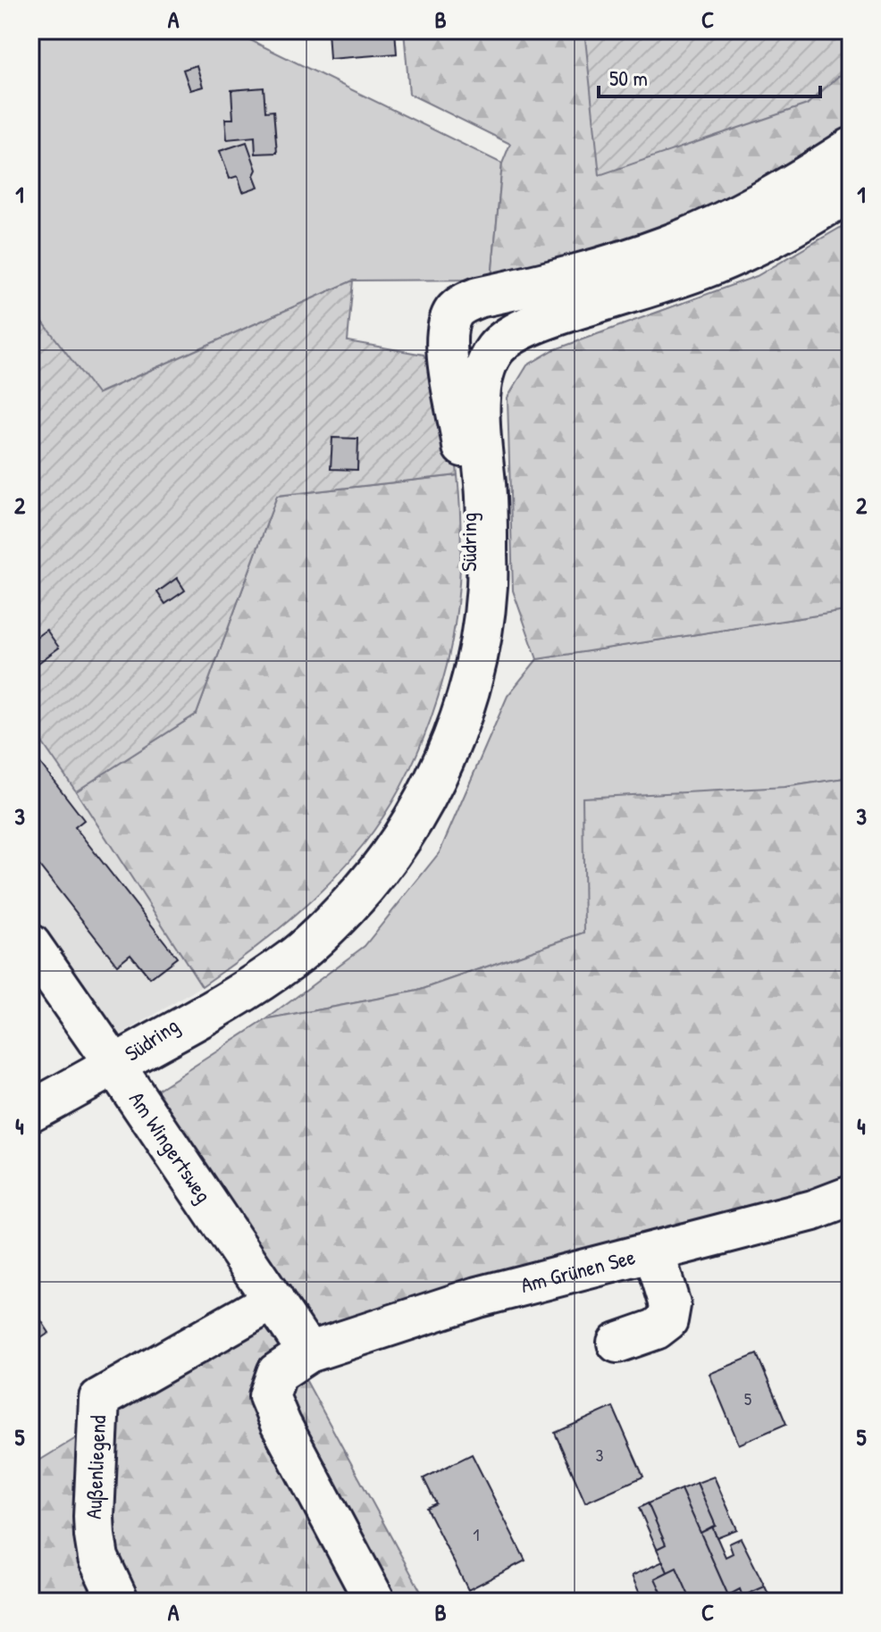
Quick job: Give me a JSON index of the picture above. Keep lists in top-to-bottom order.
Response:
{
  "streets": {
    "street": [
      "Südring",
      "Am Wingertsweg",
      "Am Grünen See",
      "Außenliegend"
    ]
  },
  "crossings": [
    ["Südring", "Am Wingertsweg"],
    ["Am Wingertsweg", "Am Grünen See"],
    ["Am Wingertsweg", "Außenliegend"]
  ],
  "house_numbers": ["5", "3", "1"],
  "scale_bar": "50 m",
  "grid": {
    "columns": ["A", "B", "C"],
    "rows": [
      "1",
      "2",
      "3",
      "4",
      "5"
    ]
  }
}
